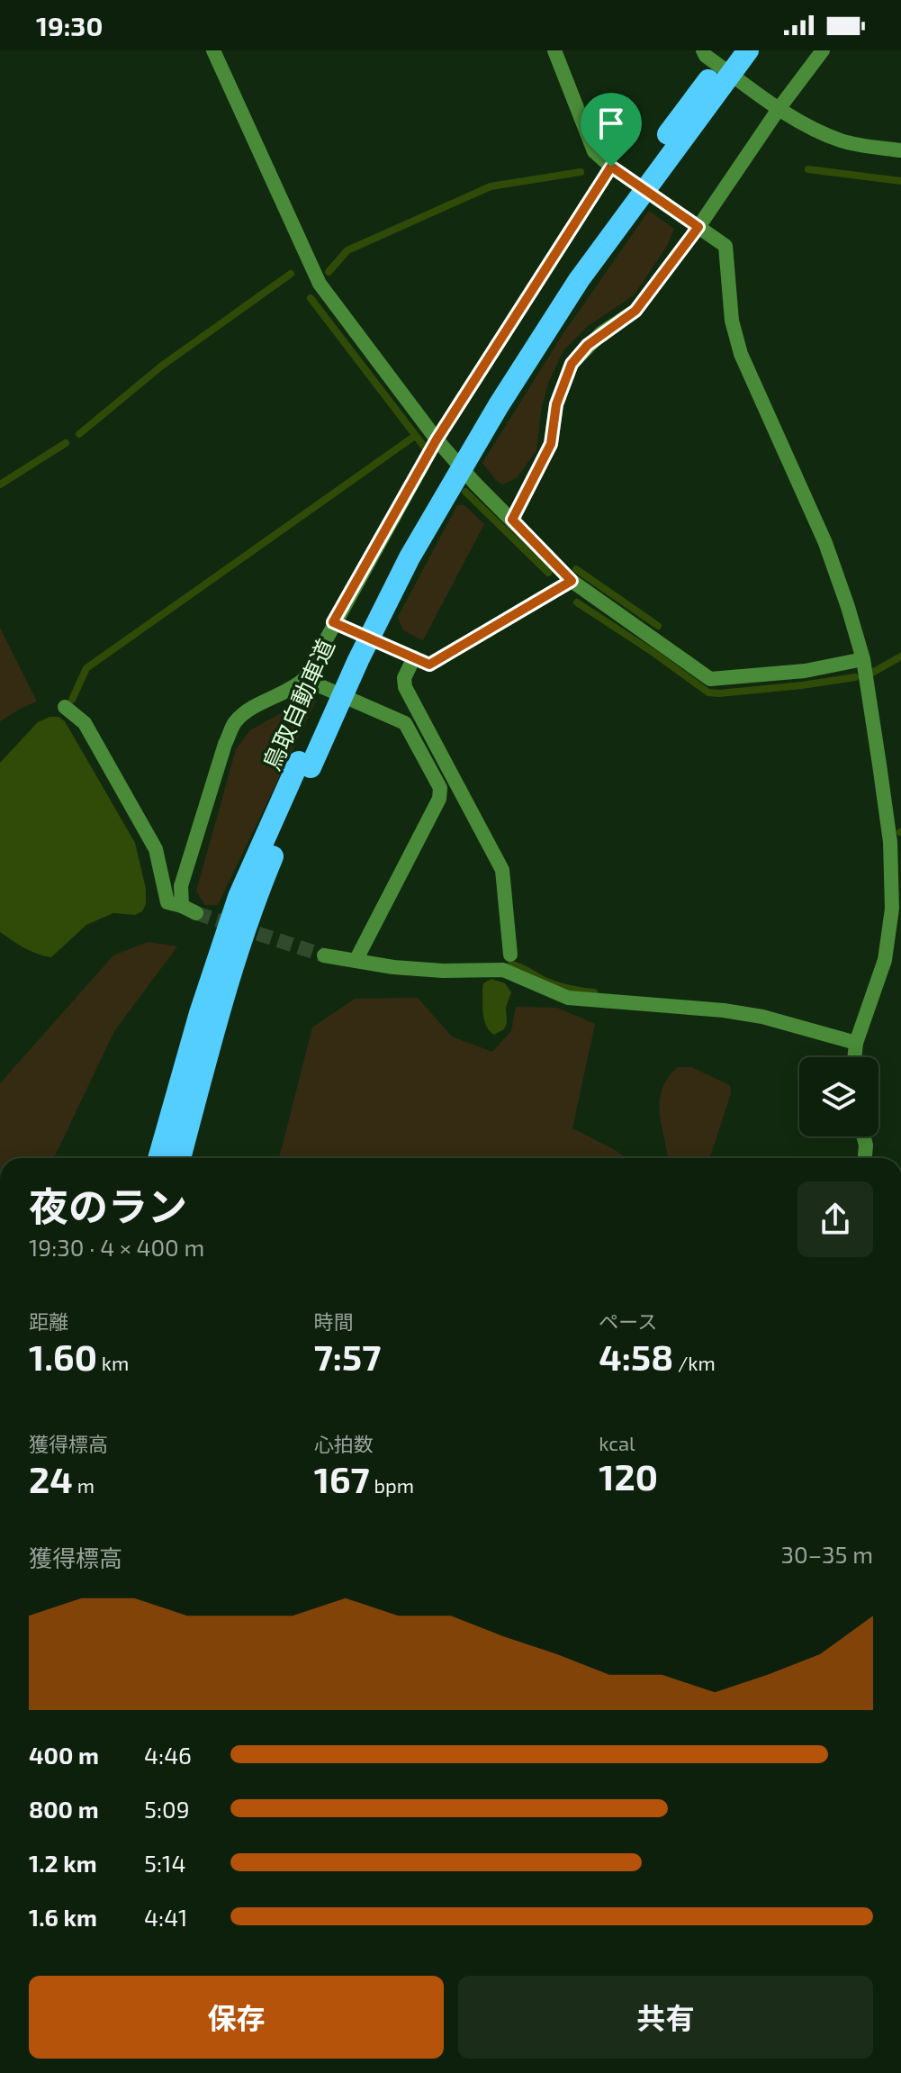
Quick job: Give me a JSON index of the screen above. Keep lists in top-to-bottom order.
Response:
{
  "streets": {
    "highway": ["鳥取自動車道"]
  },
  "page": {
    "status": "19:30",
    "heading": ["夜のラン", "19:30 · 4 × 400 m"],
    "stats": [
      ["距離", "1.60 km"],
      ["時間", "7:57"],
      ["ペース", "4:58 /km"],
      ["獲得標高", "24 m"],
      ["心拍数", "167 bpm"],
      ["kcal", "120"]
    ],
    "chart": ["獲得標高", "30–35 m"],
    "list": [
      {
        "name": "400 m",
        "note": "4:46"
      },
      {
        "name": "800 m",
        "note": "5:09"
      },
      {
        "name": "1.2 km",
        "note": "5:14"
      },
      {
        "name": "1.6 km",
        "note": "4:41"
      }
    ],
    "buttons": ["保存", "共有"]
  }
}
